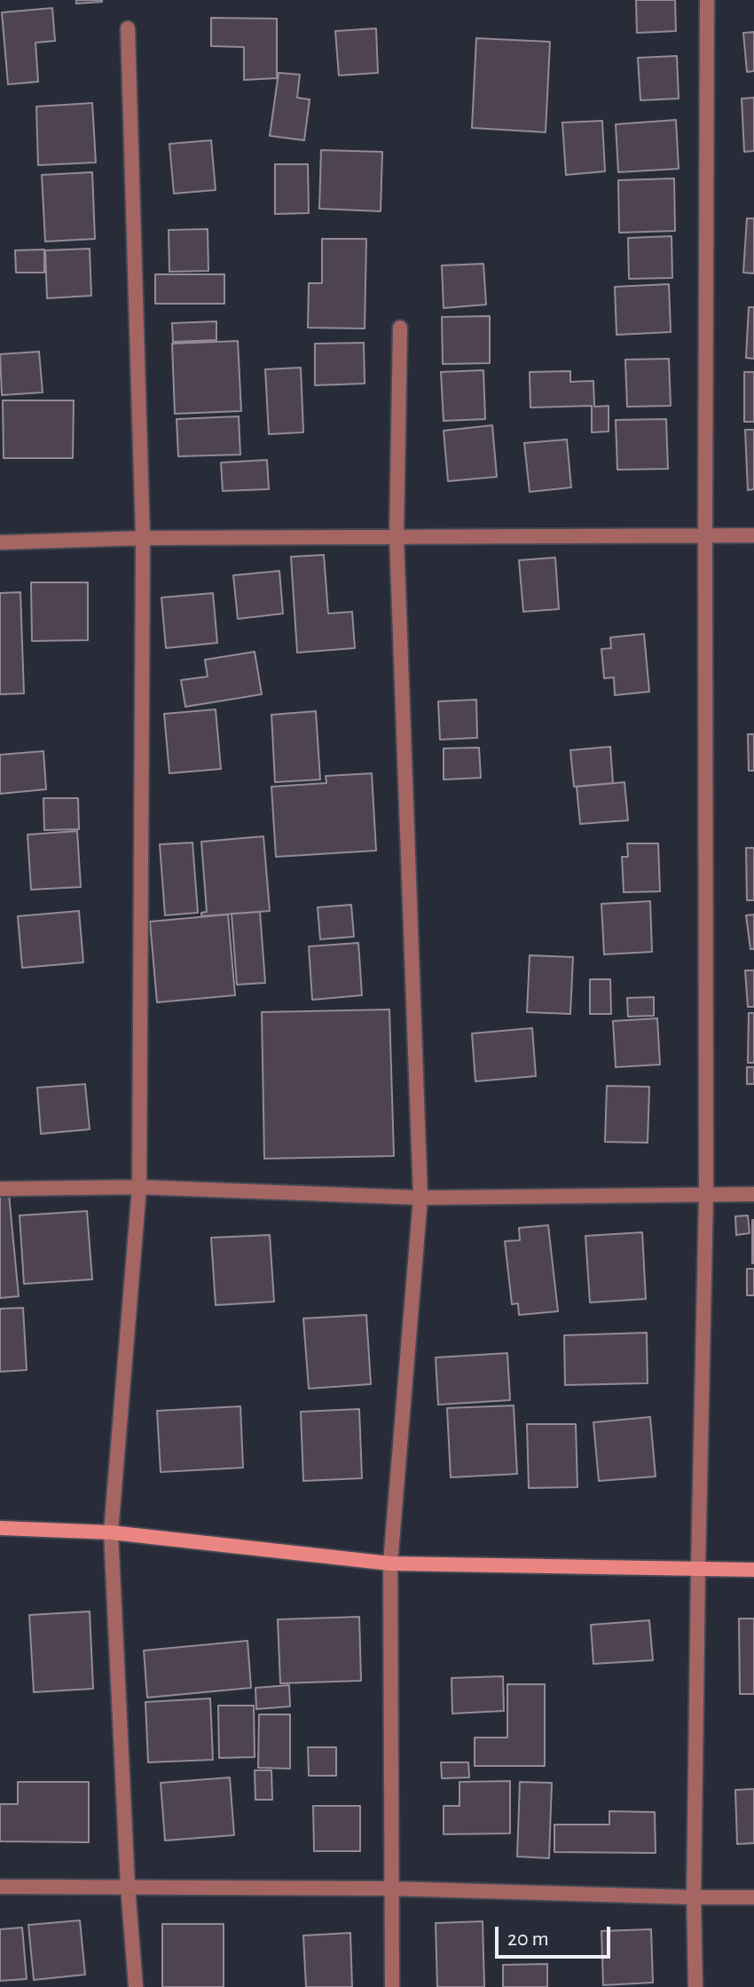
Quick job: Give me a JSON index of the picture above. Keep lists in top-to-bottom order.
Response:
{
  "scale_bar": "20 m"
}
